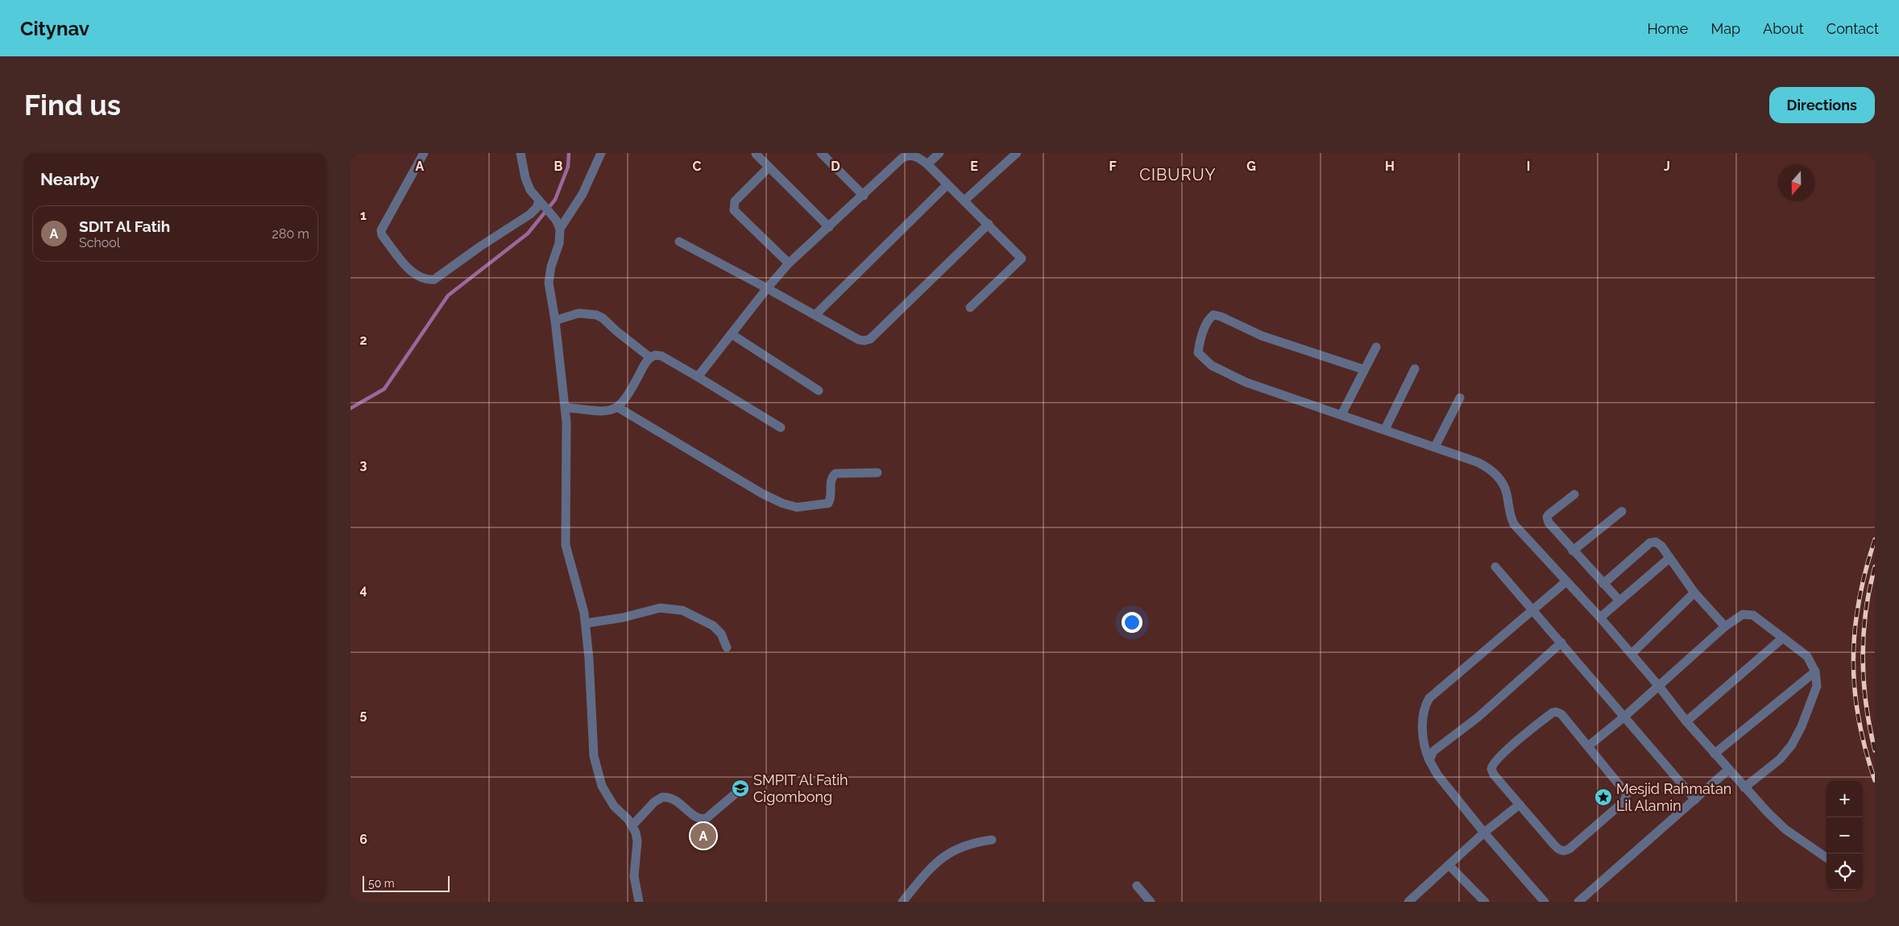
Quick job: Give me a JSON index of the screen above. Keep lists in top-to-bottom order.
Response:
{
  "districts": ["CIBURUY"],
  "places": {
    "school or university": ["SMPIT Al Fatih Cigombong"],
    "place": ["Mesjid Rahmatan Lil Alamin"]
  },
  "scale_bar": "50 m",
  "north": "bottom",
  "page": {
    "header": "Citynav",
    "nav": [
      "Home",
      "Map",
      "About",
      "Contact"
    ],
    "buttons": "Directions",
    "title": "Find us",
    "heading": "Nearby",
    "list": [
      {
        "mark": "A",
        "name": "SDIT Al Fatih",
        "note": "School",
        "value": "280 m"
      }
    ],
    "map_buttons": ["+", "−"],
    "pins": "A",
    "scale": "50 m"
  },
  "grid": {
    "columns": [
      "A",
      "B",
      "C",
      "D",
      "E",
      "F",
      "G",
      "H",
      "I",
      "J"
    ],
    "rows": [
      "1",
      "2",
      "3",
      "4",
      "5",
      "6"
    ]
  }
}
